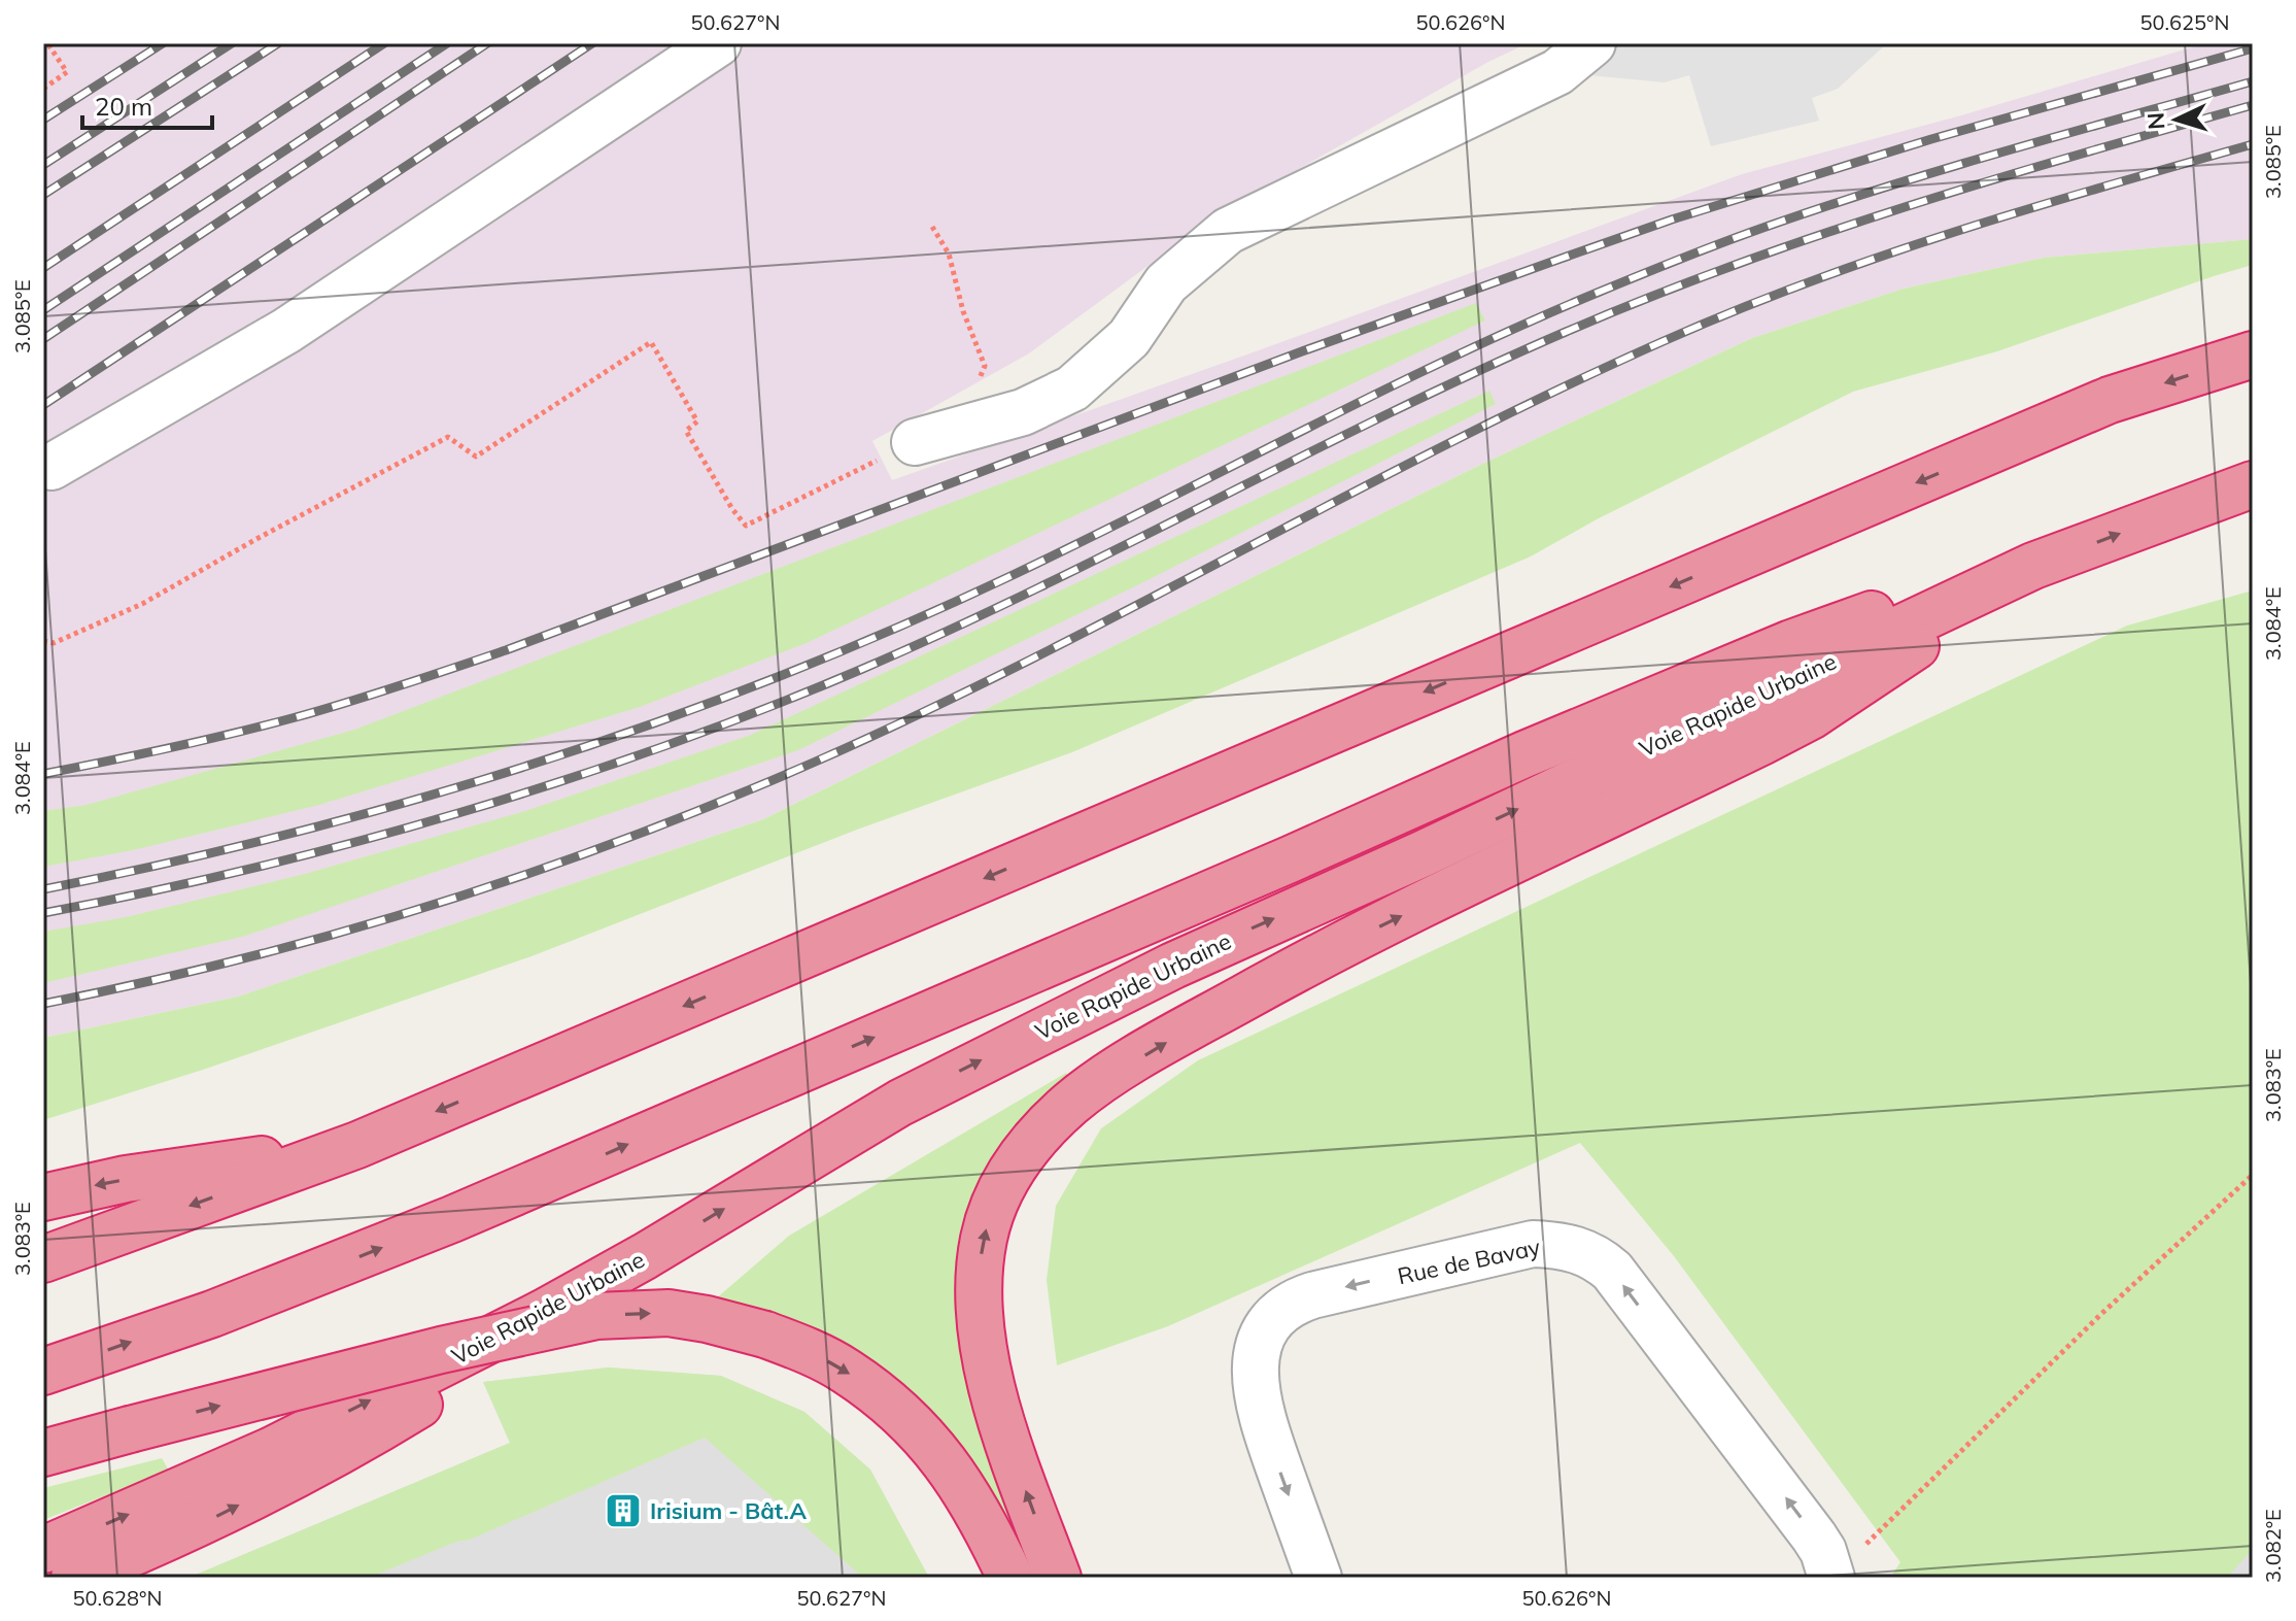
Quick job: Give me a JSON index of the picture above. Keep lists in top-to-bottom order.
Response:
{
  "streets": {
    "highway": ["Voie Rapide Urbaine"],
    "street": ["Rue de Bavay"]
  },
  "places": {
    "building": ["Irisium - Bât.A"]
  },
  "scale_bar": "20 m",
  "north": "left",
  "coordinates": [
    "50.627°N",
    "50.626°N",
    "50.625°N",
    "3.085°E",
    "3.084°E",
    "3.083°E",
    "3.082°E",
    "50.628°N"
  ]
}
